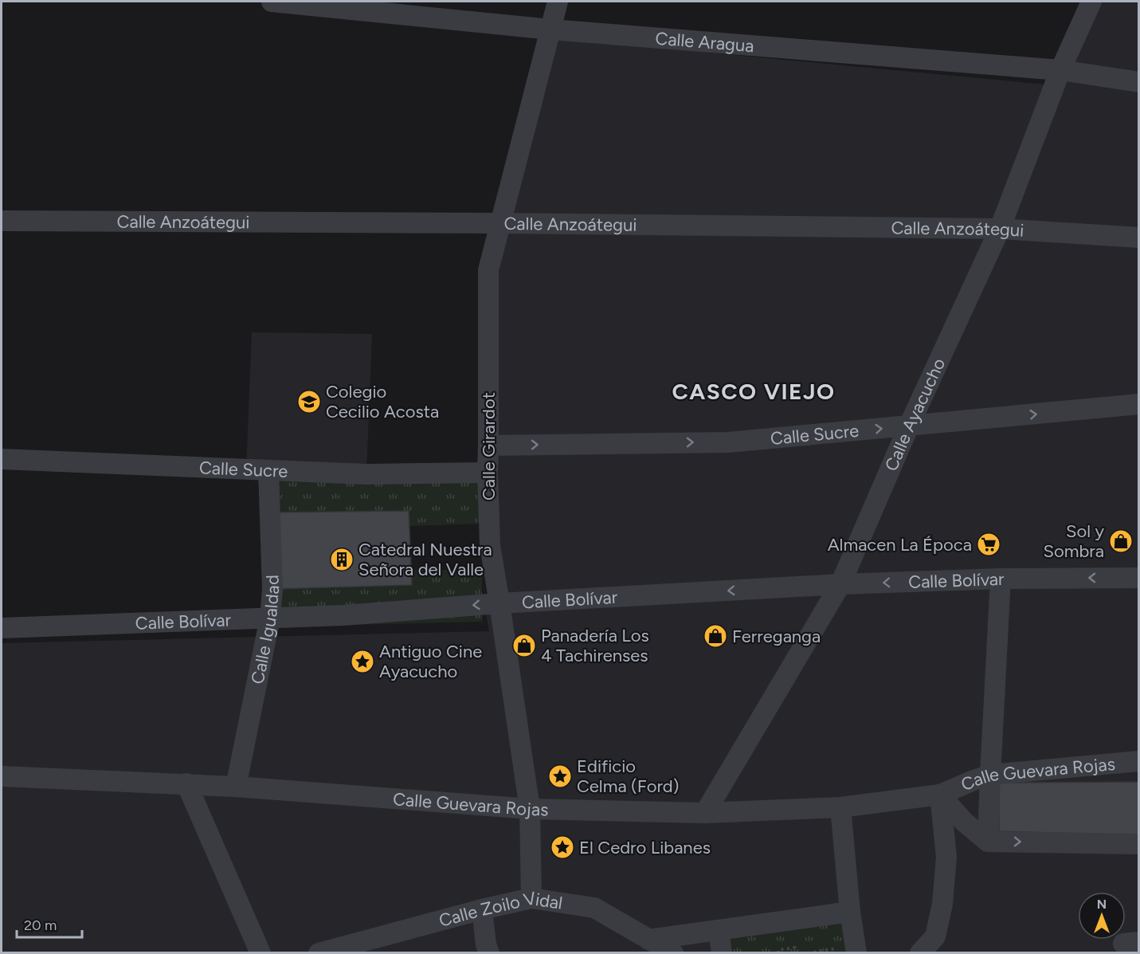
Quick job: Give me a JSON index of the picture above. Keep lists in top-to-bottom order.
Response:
{
  "streets": {
    "street": [
      "Calle Aragua",
      "Calle Anzoátegui",
      "Calle Ayacucho",
      "Calle Sucre",
      "Calle Girardot",
      "Calle Bolívar",
      "Calle Igualdad",
      "Calle Guevara Rojas",
      "Calle Zoilo Vidal"
    ]
  },
  "crossings": [
    ["Calle Aragua", "Calle Ayacucho"],
    ["Calle Aragua", "Calle Girardot"],
    ["Calle Anzoátegui", "Calle Ayacucho"],
    ["Calle Anzoátegui", "Calle Girardot"],
    ["Calle Ayacucho", "Calle Sucre"],
    ["Calle Ayacucho", "Calle Bolívar"],
    ["Calle Ayacucho", "Calle Guevara Rojas"],
    ["Calle Sucre", "Calle Girardot"],
    ["Calle Sucre", "Calle Igualdad"],
    ["Calle Girardot", "Calle Bolívar"],
    ["Calle Girardot", "Calle Guevara Rojas"],
    ["Calle Girardot", "Calle Zoilo Vidal"],
    ["Calle Bolívar", "Calle Igualdad"],
    ["Calle Igualdad", "Calle Guevara Rojas"]
  ],
  "one_way": ["Calle Sucre", "Calle Bolívar"],
  "districts": ["CASCO VIEJO"],
  "places": {
    "school or university": ["Colegio Cecilio Acosta"],
    "shop": ["Sol y Sombra", "Ferreganga", "Panadería Los 4 Tachirenses"],
    "supermarket": ["Almacen La Época"],
    "building": ["Catedral Nuestra Señora del Valle"],
    "place": ["Antiguo Cine Ayacucho", "Edificio Celma (Ford)", "El Cedro Libanes"]
  },
  "scale_bar": "20 m",
  "north": "top"
}
